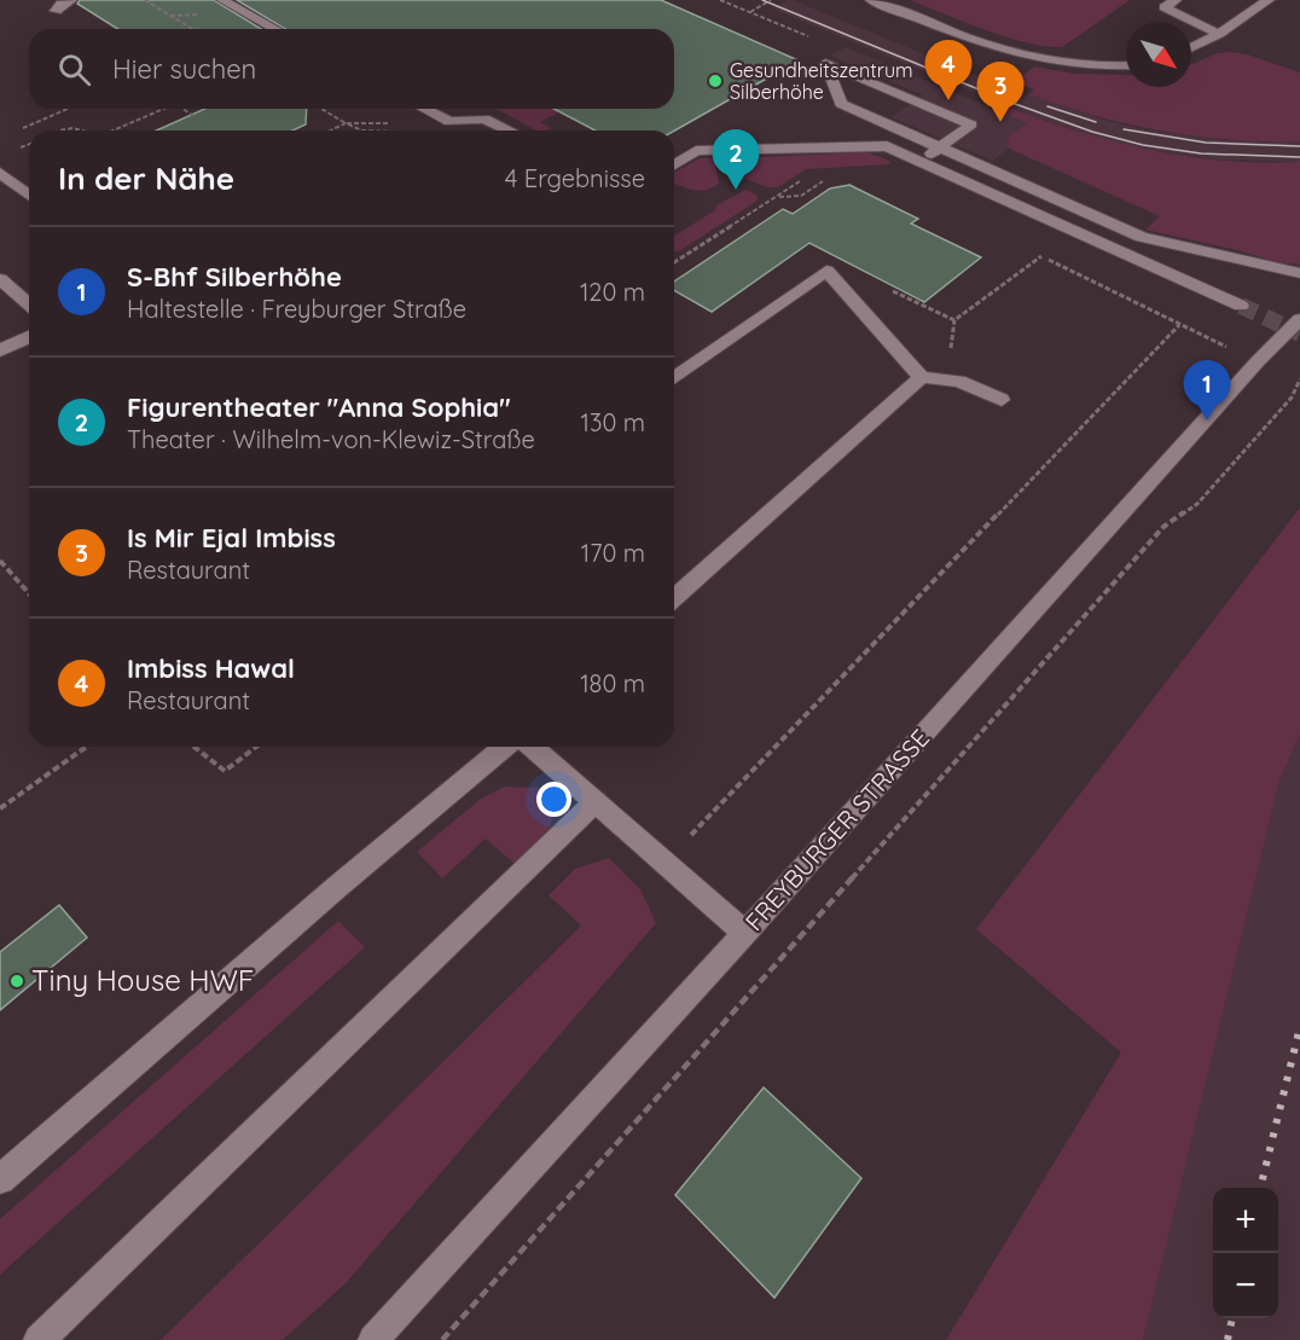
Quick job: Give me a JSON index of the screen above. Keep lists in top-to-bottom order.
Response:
{
  "streets": {
    "street": ["FREYBURGER STRASSE"]
  },
  "places": ["Gesundheitszentrum Silberhöhe", "Tiny House HWF"],
  "north": "bottom right",
  "page": {
    "search": "Hier suchen",
    "pins": [
      "4",
      "3",
      "2",
      "1"
    ],
    "heading": ["In der Nähe", "4 Ergebnisse"],
    "list": [
      {
        "mark": "1",
        "name": "S-Bhf Silberhöhe",
        "note": "Haltestelle · Freyburger Straße",
        "value": "120 m"
      },
      {
        "mark": "2",
        "name": "Figurentheater \"Anna Sophia\"",
        "note": "Theater · Wilhelm-von-Klewiz-Straße",
        "value": "130 m"
      },
      {
        "mark": "3",
        "name": "Is Mir Ejal Imbiss",
        "note": "Restaurant",
        "value": "170 m"
      },
      {
        "mark": "4",
        "name": "Imbiss Hawal",
        "note": "Restaurant",
        "value": "180 m"
      }
    ],
    "map_buttons": ["+", "−"]
  }
}
